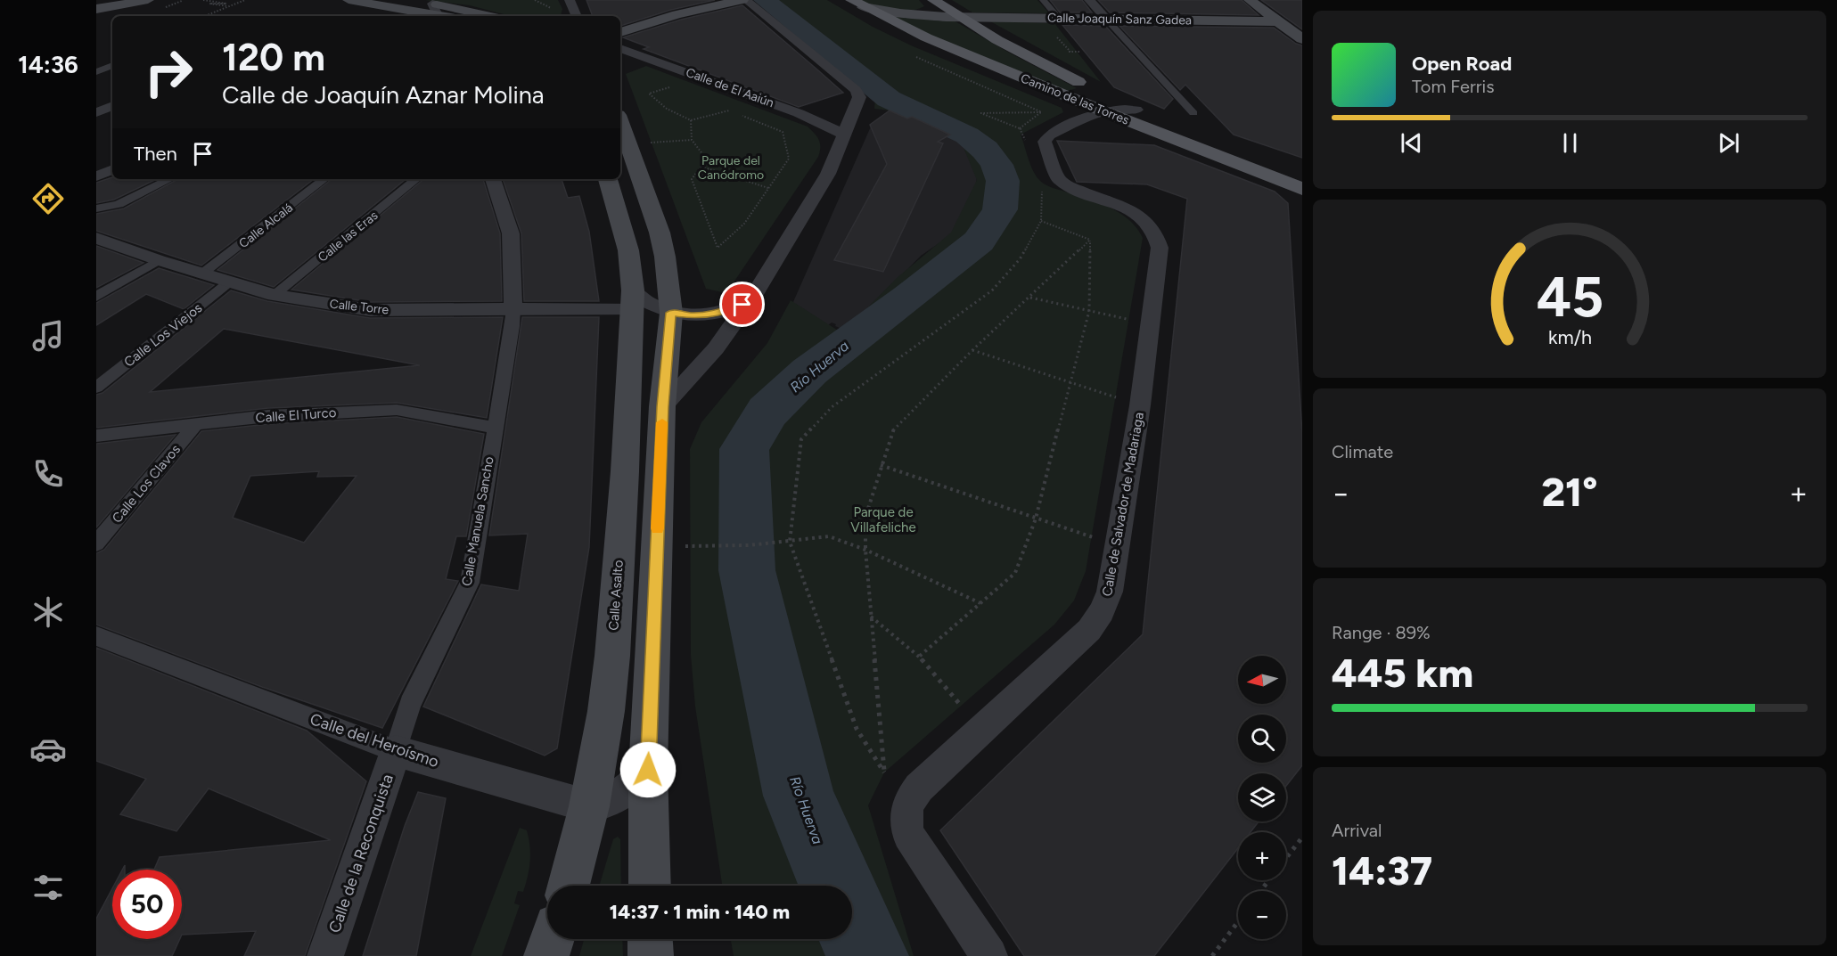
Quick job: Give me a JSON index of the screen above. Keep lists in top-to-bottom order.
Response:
{
  "streets": {
    "main road": ["Calle Joaquín Sanz Gadea", "Camino de las Torres", "Calle Asalto"],
    "street": [
      "Calle de El Aaiún",
      "Calle Alcalá",
      "Calle las Eras",
      "Calle Torre",
      "Calle Los Viejos",
      "Calle El Turco",
      "Calle Los Clavos",
      "Calle de Salvador de Madariaga",
      "Calle Manuela Sancho",
      "Calle del Heroísmo",
      "Calle de la Reconquista"
    ]
  },
  "crossings": [
    ["Calle Joaquín Sanz Gadea", "Camino de las Torres"],
    ["Camino de las Torres", "Calle de Salvador de Madariaga"],
    ["Calle Alcalá", "Calle Torre"],
    ["Calle las Eras", "Calle Torre"],
    ["Calle Torre", "Calle Los Viejos"],
    ["Calle Torre", "Calle Manuela Sancho"],
    ["Calle Torre", "Calle Asalto"],
    ["Calle El Turco", "Calle Los Clavos"],
    ["Calle El Turco", "Calle Manuela Sancho"],
    ["Calle Manuela Sancho", "Calle del Heroísmo"],
    ["Calle Manuela Sancho", "Calle de la Reconquista"],
    ["Calle Asalto", "Calle del Heroísmo"],
    ["Calle del Heroísmo", "Calle de la Reconquista"]
  ],
  "water": ["Río Huerva"],
  "parks": ["Parque del Canódromo", "Parque de Villafeliche"],
  "north": "left",
  "page": {
    "tabs": "14:36",
    "turn": ["120 m", "Calle de Joaquín Aznar Molina"],
    "song": ["Open Road", "Tom Ferris"],
    "then": "Then",
    "tile": [
      "Climate",
      ["Range · 89%", "445 km"],
      ["Arrival", "14:37"]
    ],
    "heat": ["−", "21°", "+"],
    "map_buttons": ["+", "−"],
    "limit": "50",
    "trip": "14:37 · 1 min · 140 m",
    "gauge": ["45", "km/h"]
  }
}
